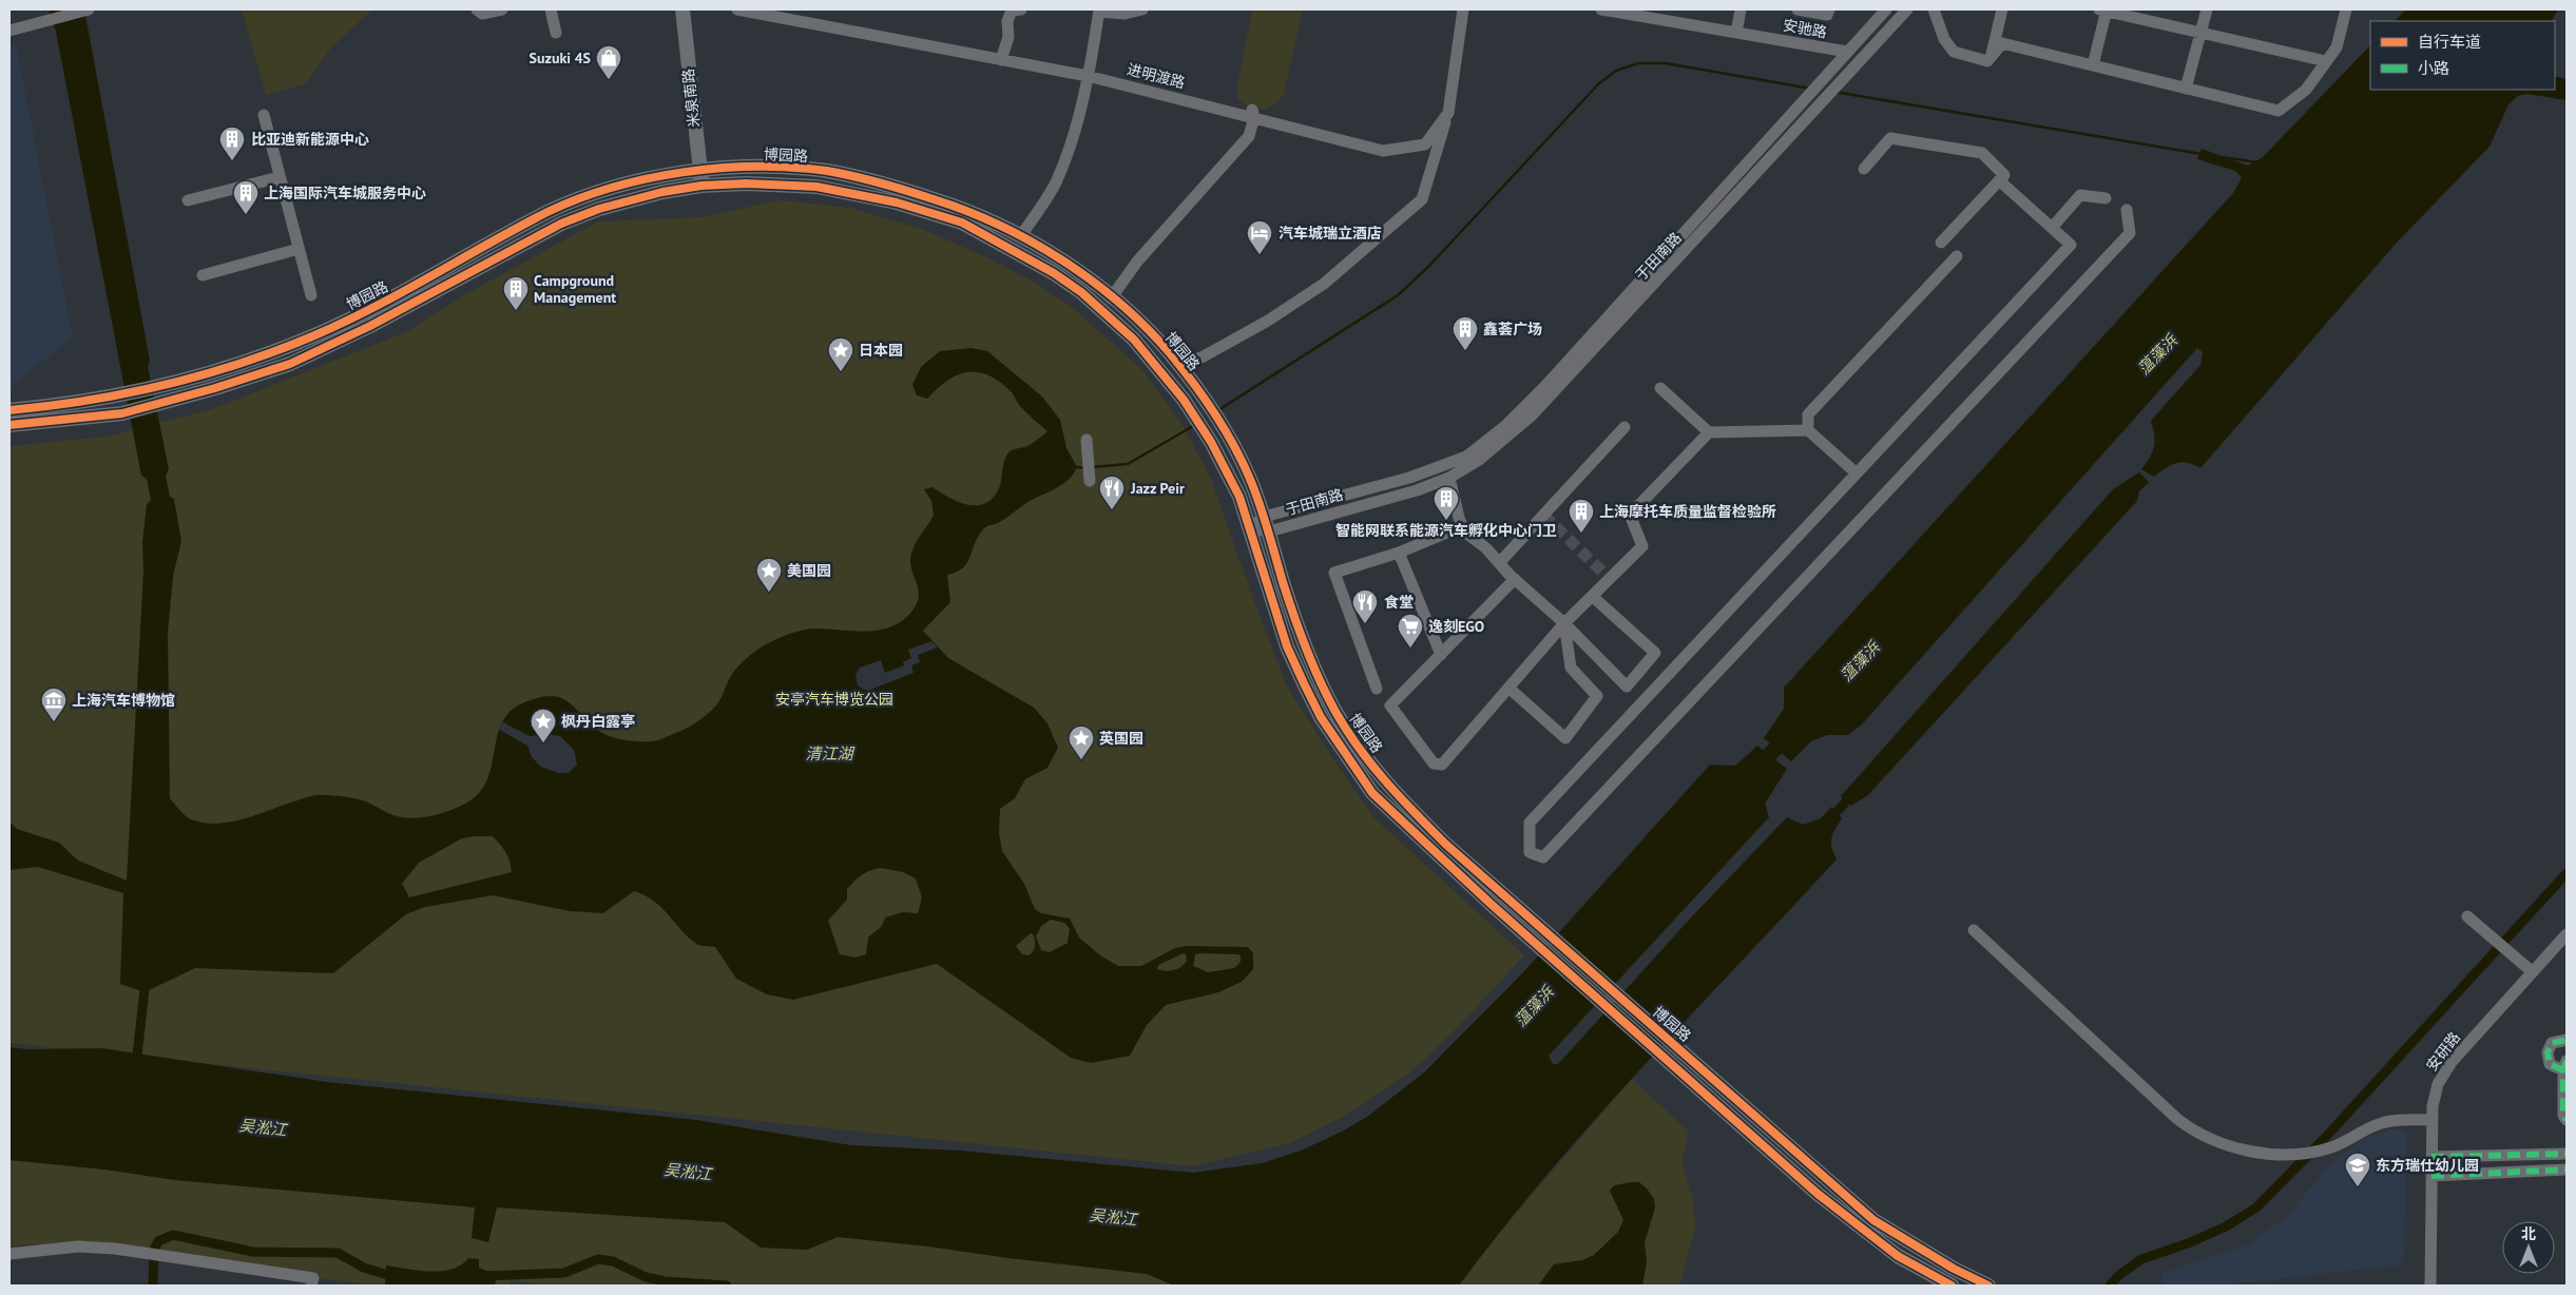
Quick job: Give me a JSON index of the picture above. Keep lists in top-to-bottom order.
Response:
{
  "streets": {
    "main road": ["米泉南路", "博园路"],
    "street": [
      "安驰路",
      "进明渡路",
      "于田南路",
      "安研路"
    ]
  },
  "crossings": [
    ["安驰路", "于田南路"],
    ["米泉南路", "博园路"],
    ["博园路", "于田南路"]
  ],
  "water": ["蕰藻浜", "清江湖", "吴淞江"],
  "parks": ["安亭汽车博览公园"],
  "places": {
    "shop": ["Suzuki 4S"],
    "building": [
      "比亚迪新能源中心",
      "上海国际汽车城服务中心",
      "Campground Management",
      "鑫荟广场",
      "智能网联系能源汽车孵化中心门卫",
      "上海摩托车质量监督检验所"
    ],
    "hotel": ["汽车城瑞立酒店"],
    "place": [
      "日本园",
      "美国园",
      "枫丹白露亭",
      "英国园"
    ],
    "restaurant": ["Jazz Peir", "食堂"],
    "supermarket": ["逸刻EGO"],
    "museum": ["上海汽车博物馆"],
    "school or university": ["东方瑞仕幼儿园"]
  },
  "legend": ["自行车道", "小路"],
  "north": "top"
}
